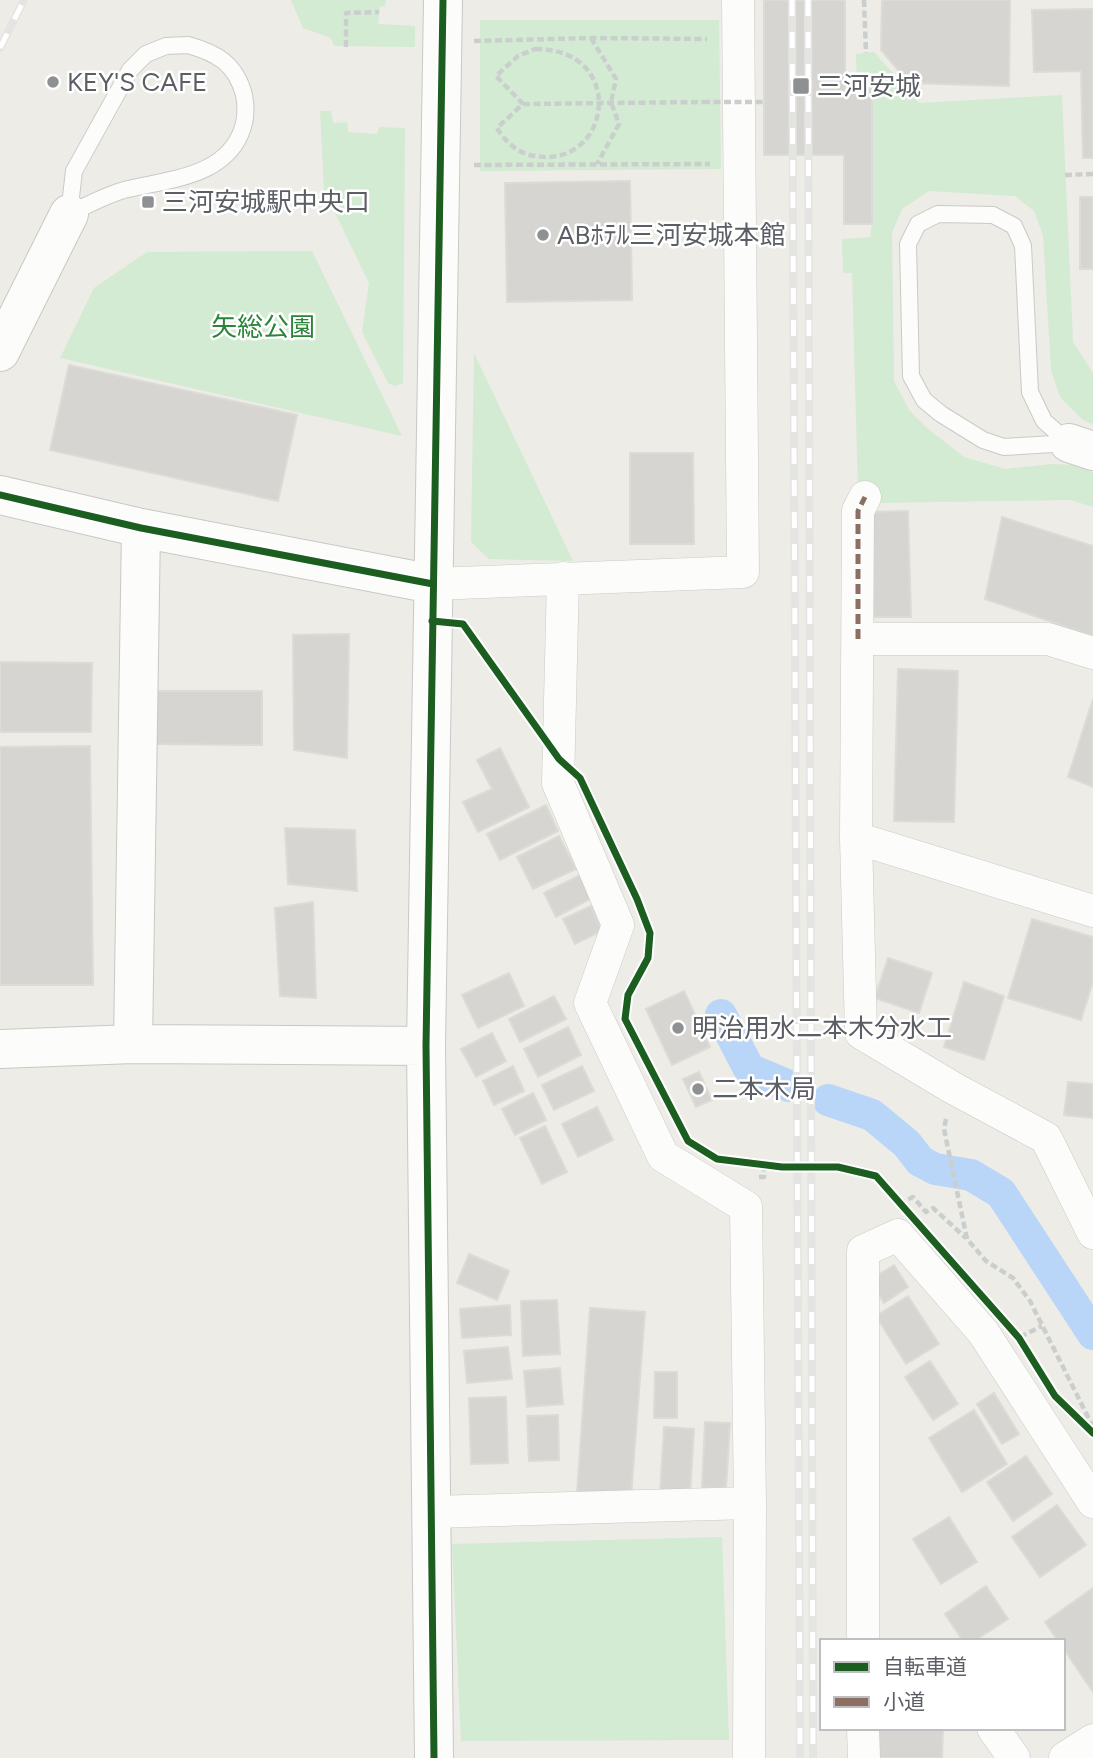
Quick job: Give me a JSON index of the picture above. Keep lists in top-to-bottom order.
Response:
{
  "parks": ["矢総公園"],
  "places": {
    "other": [
      "KEY'S CAFE",
      "ABﾎﾃﾙ三河安城本館",
      "明治用水二本木分水工",
      "二本木局"
    ],
    "transit": ["三河安城", "三河安城駅中央口"]
  },
  "legend": ["自転車道", "小道"]
}
